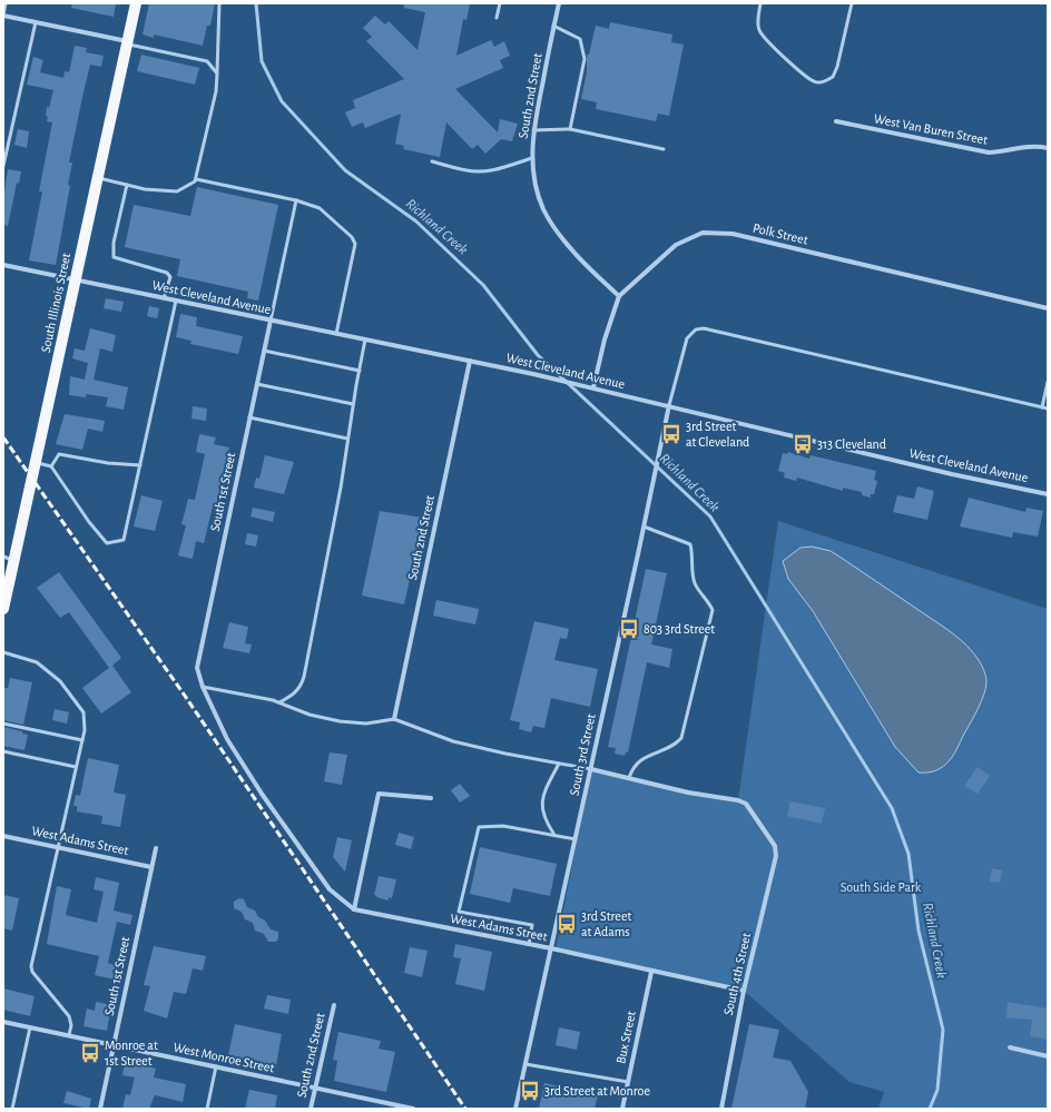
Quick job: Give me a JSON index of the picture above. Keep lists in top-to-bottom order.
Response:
{
  "streets": {
    "main road": ["South Illinois Street"],
    "street": [
      "South 2nd Street",
      "West Van Buren Street",
      "Polk Street",
      "West Cleveland Avenue",
      "South 1st Street",
      "South 3rd Street",
      "West Adams Street",
      "South 4th Street",
      "Bux Street",
      "West Monroe Street"
    ]
  },
  "crossings": [
    ["South 2nd Street", "Polk Street"],
    ["South 2nd Street", "West Cleveland Avenue"],
    ["South 2nd Street", "West Monroe Street"],
    ["Polk Street", "West Cleveland Avenue"],
    ["West Cleveland Avenue", "South Illinois Street"],
    ["West Cleveland Avenue", "South 1st Street"],
    ["West Cleveland Avenue", "South 3rd Street"],
    ["South 1st Street", "West Adams Street"],
    ["South 1st Street", "West Monroe Street"],
    ["South 3rd Street", "West Adams Street"],
    ["West Adams Street", "South 4th Street"],
    ["West Adams Street", "Bux Street"]
  ],
  "water": ["Richland Creek"],
  "parks": ["South Side Park"],
  "places": {
    "bus stop": [
      "3rd Street at Cleveland",
      "313 Cleveland",
      "803 3rd Street",
      "3rd Street at Adams",
      "Monroe at 1st Street",
      "3rd Street at Monroe"
    ]
  }
}
